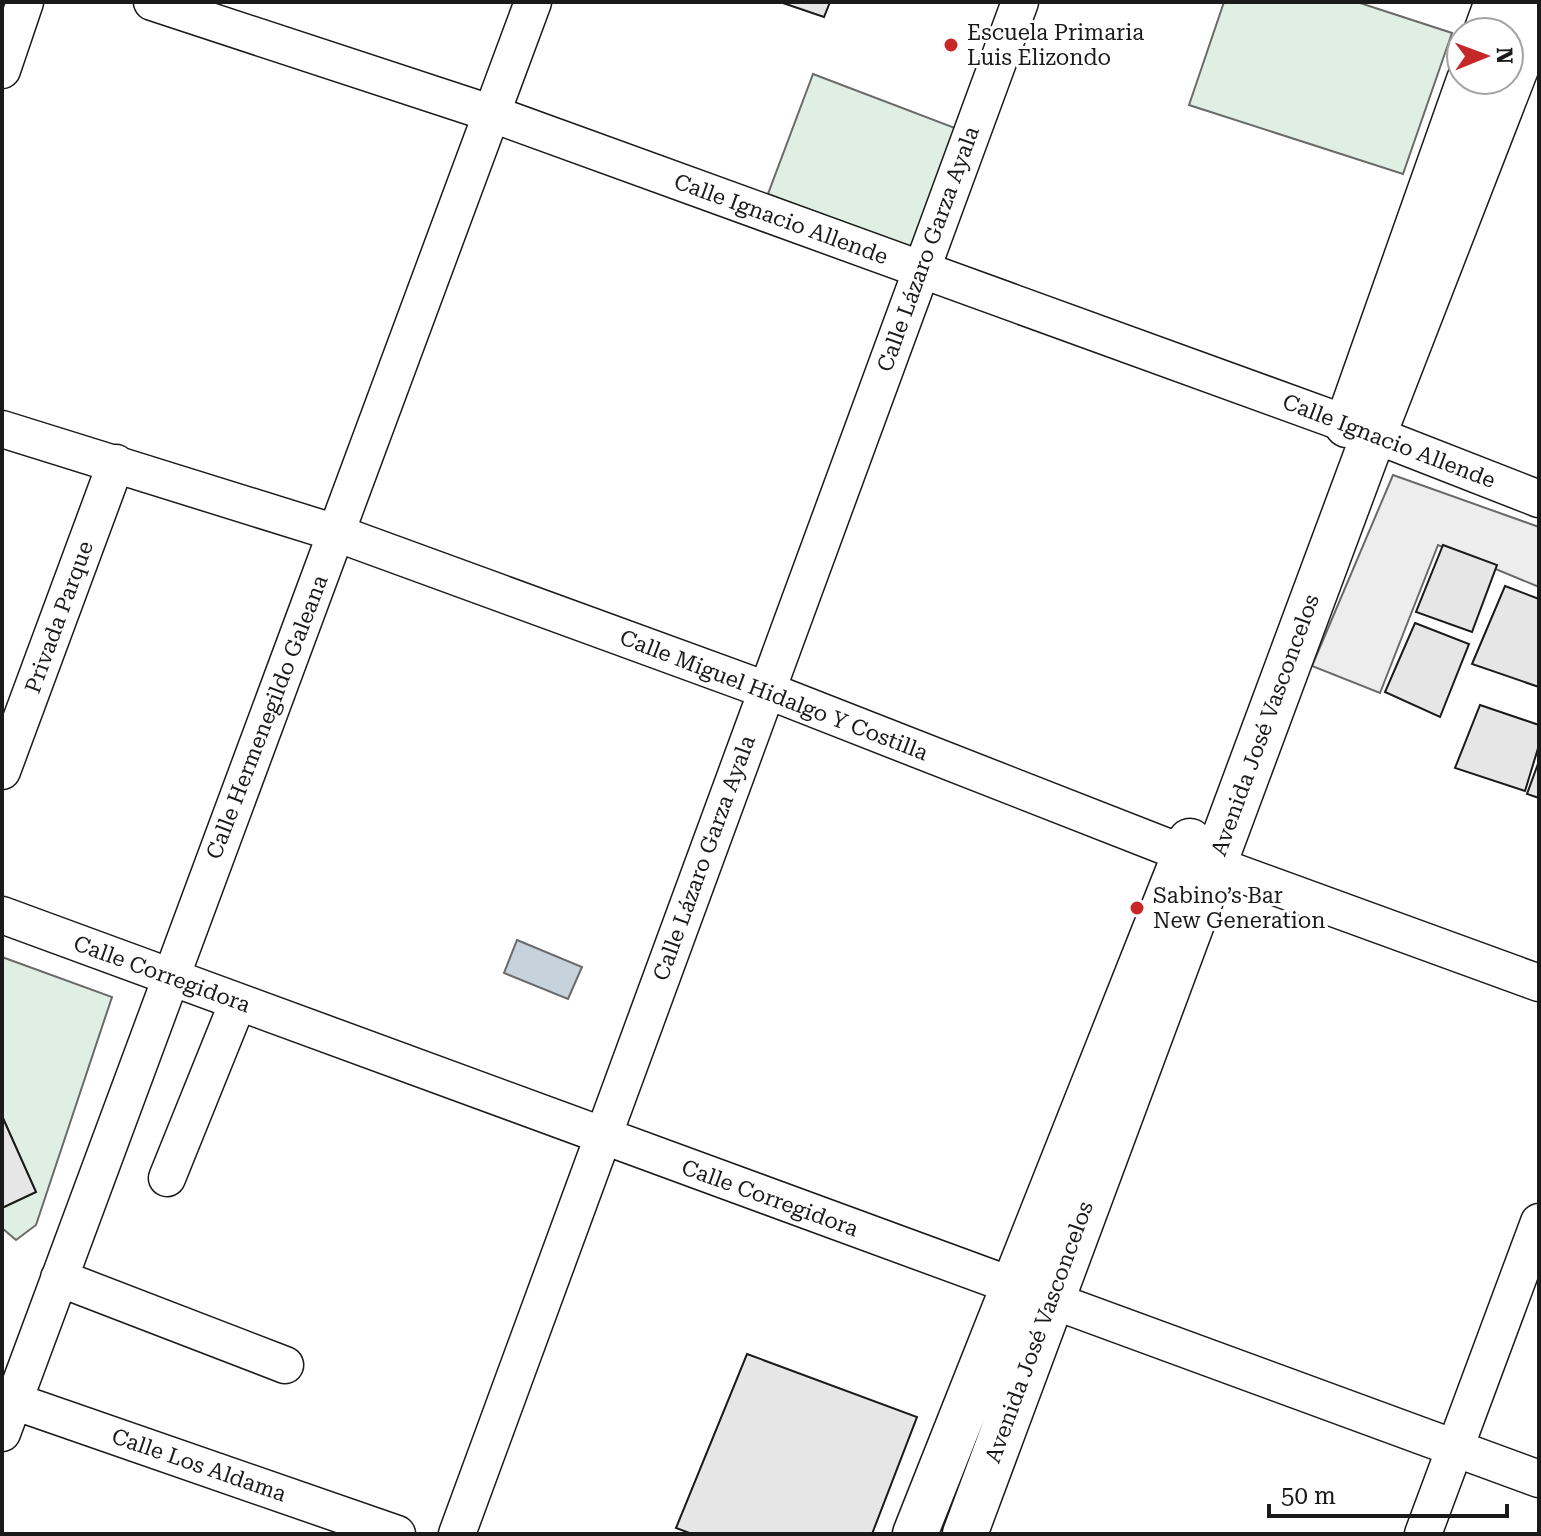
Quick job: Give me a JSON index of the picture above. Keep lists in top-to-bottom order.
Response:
{
  "streets": {
    "main road": ["Avenida José Vasconcelos"],
    "street": [
      "Calle Ignacio Allende",
      "Calle Lázaro Garza Ayala",
      "Privada Parque",
      "Calle Miguel Hidalgo Y Costilla",
      "Calle Hermenegildo Galeana",
      "Calle Corregidora",
      "Calle Los Aldama"
    ]
  },
  "crossings": [
    ["Calle Ignacio Allende", "Calle Lázaro Garza Ayala"],
    ["Calle Ignacio Allende", "Calle Hermenegildo Galeana"],
    ["Calle Ignacio Allende", "Avenida José Vasconcelos"],
    ["Calle Lázaro Garza Ayala", "Calle Miguel Hidalgo Y Costilla"],
    ["Calle Lázaro Garza Ayala", "Calle Corregidora"],
    ["Privada Parque", "Calle Miguel Hidalgo Y Costilla"],
    ["Calle Miguel Hidalgo Y Costilla", "Calle Hermenegildo Galeana"],
    ["Calle Miguel Hidalgo Y Costilla", "Avenida José Vasconcelos"],
    ["Calle Hermenegildo Galeana", "Calle Corregidora"],
    ["Calle Hermenegildo Galeana", "Calle Los Aldama"],
    ["Avenida José Vasconcelos", "Calle Corregidora"]
  ],
  "places": ["Escuela Primaria Luis Elizondo", "Sabino’s Bar New Generation"],
  "scale_bar": "50 m",
  "north": "right"
}
